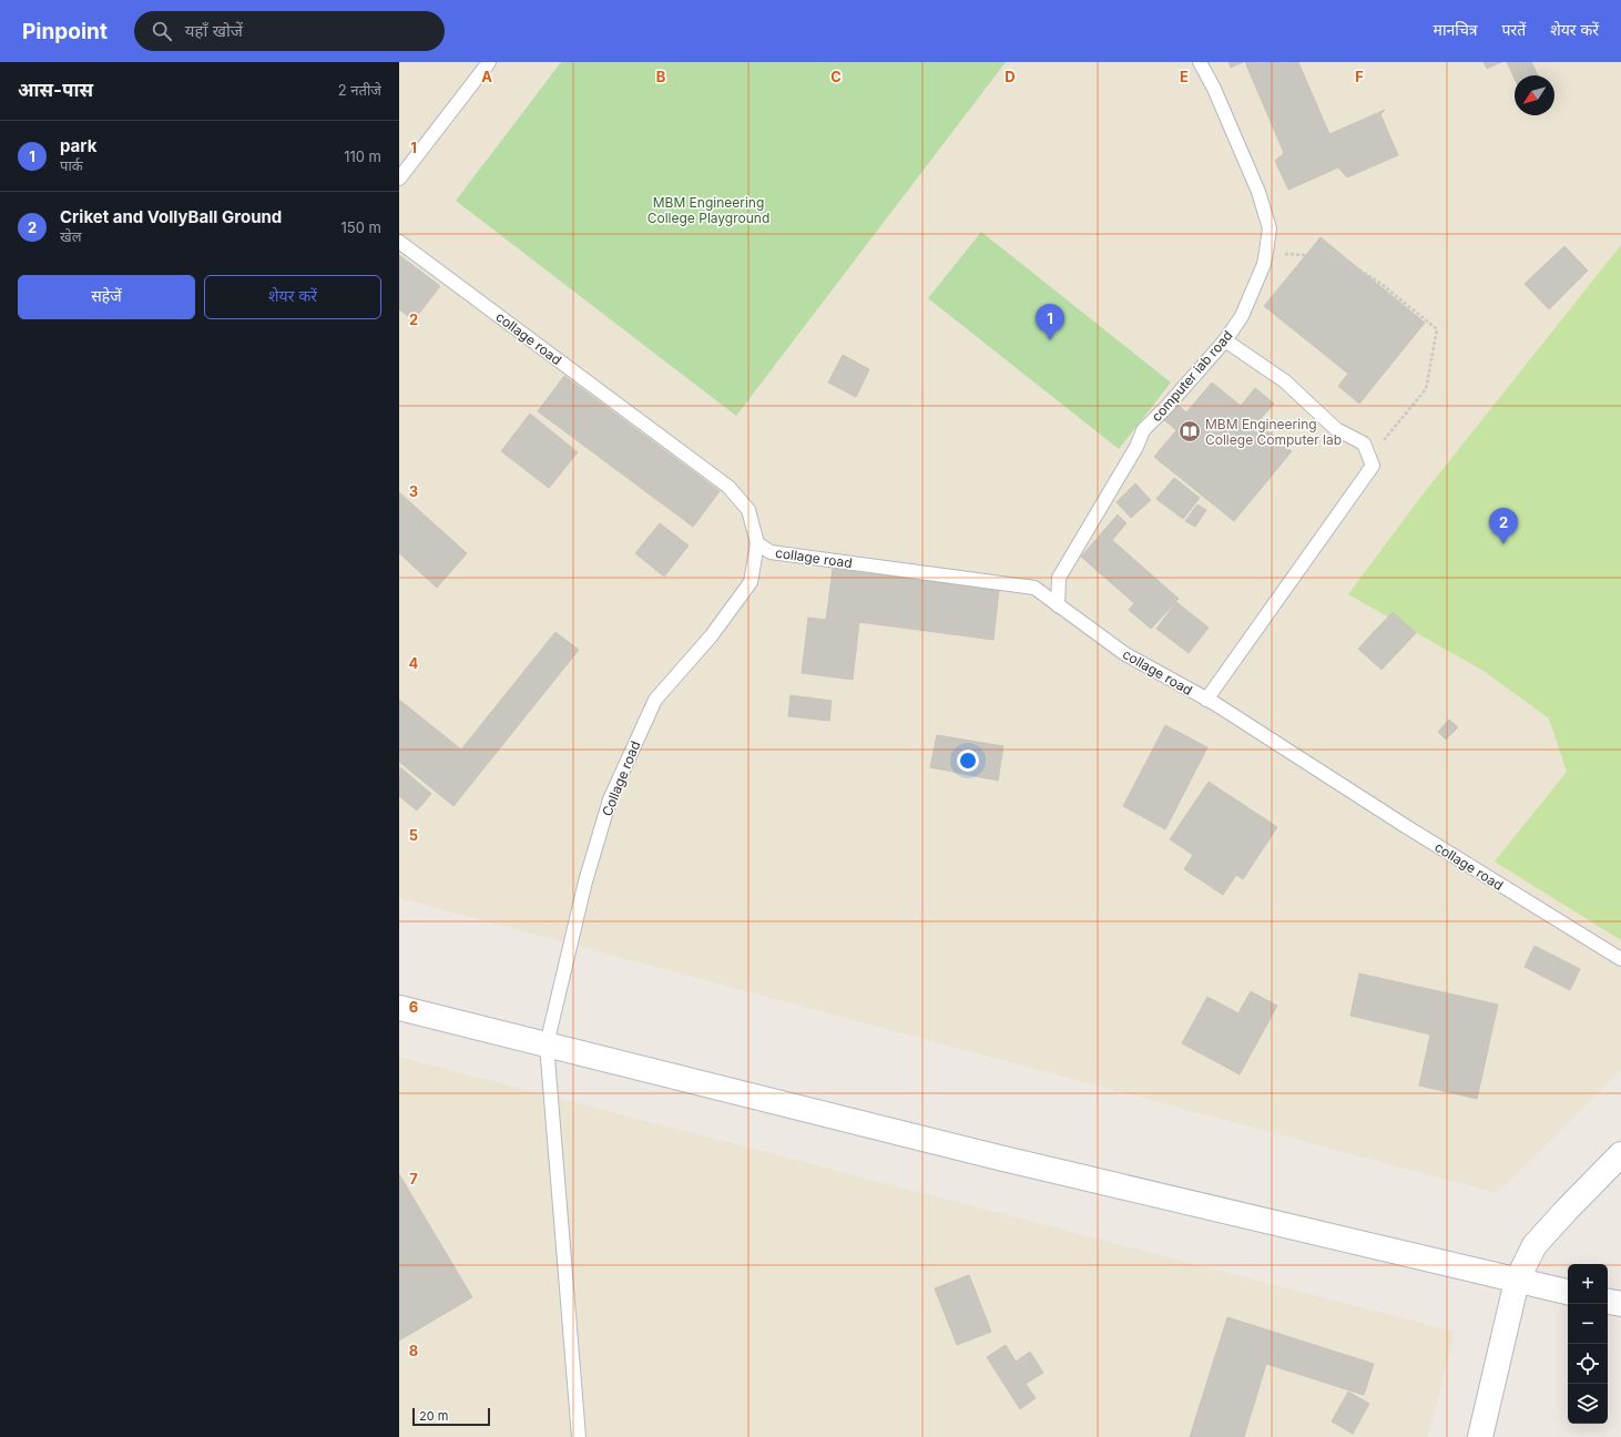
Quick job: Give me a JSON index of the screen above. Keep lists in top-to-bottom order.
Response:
{
  "streets": {
    "lane": ["collage road", "computer iab road", "Collage road"]
  },
  "crossings": [
    ["collage road", "computer iab road"],
    ["collage road", "Collage road"]
  ],
  "parks": ["MBM Engineering College Playground"],
  "places": {
    "library": ["MBM Engineering College Computer lab"]
  },
  "scale_bar": "20 m",
  "north": "bottom left",
  "page": {
    "header": "Pinpoint",
    "search": "यहाँ खोजें",
    "nav": ["मानचित्र", "परतें", "शेयर करें"],
    "heading": ["आस-पास", "2 नतीजे"],
    "list": [
      {
        "mark": "1",
        "name": "park",
        "note": "पार्क",
        "value": "110 m"
      },
      {
        "mark": "2",
        "name": "Criket and VollyBall Ground",
        "note": "खेल",
        "value": "150 m"
      }
    ],
    "buttons": ["सहेजें", "शेयर करें"],
    "pins": ["1", "2"],
    "map_buttons": ["+", "−"],
    "scale": "20 m"
  },
  "grid": {
    "columns": [
      "A",
      "B",
      "C",
      "D",
      "E",
      "F"
    ],
    "rows": [
      "1",
      "2",
      "3",
      "4",
      "5",
      "6",
      "7",
      "8"
    ]
  }
}
